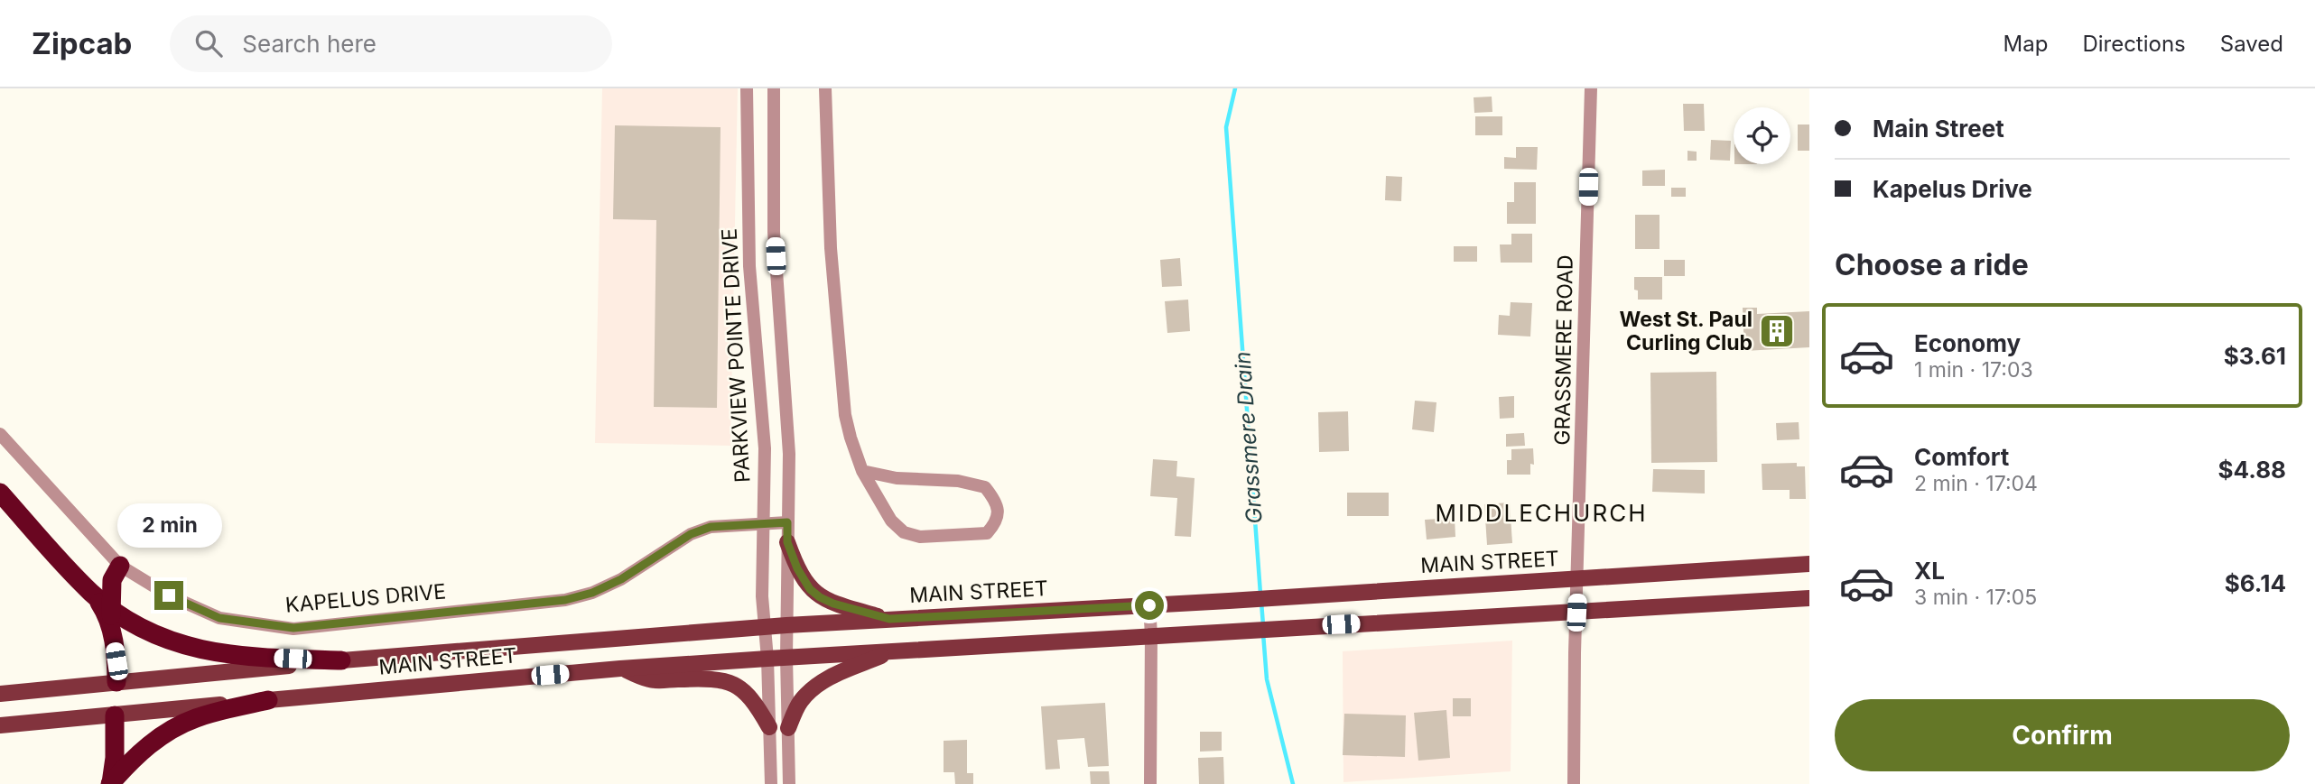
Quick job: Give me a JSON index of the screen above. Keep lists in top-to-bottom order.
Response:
{
  "streets": {
    "main road": ["MAIN STREET"],
    "street": ["GRASSMERE ROAD", "PARKVIEW POINTE DRIVE", "KAPELUS DRIVE"]
  },
  "crossings": [
    ["GRASSMERE ROAD", "MAIN STREET"],
    ["PARKVIEW POINTE DRIVE", "MAIN STREET"],
    ["PARKVIEW POINTE DRIVE", "KAPELUS DRIVE"]
  ],
  "districts": ["MIDDLECHURCH"],
  "water": ["Grassmere Drain"],
  "places": {
    "building": ["West St. Paul Curling Club"]
  },
  "page": {
    "header": "Zipcab",
    "search": "Search here",
    "nav": ["Map", "Directions", "Saved"],
    "banner": ["Main Street", "Kapelus Drive"],
    "heading": "Choose a ride",
    "list": [
      {
        "name": "Economy",
        "note": "1 min · 17:03",
        "value": "$3.61"
      },
      {
        "name": "Comfort",
        "note": "2 min · 17:04",
        "value": "$4.88"
      },
      {
        "name": "XL",
        "note": "3 min · 17:05",
        "value": "$6.14"
      }
    ],
    "bubble": "2 min",
    "buttons": "Confirm"
  }
}
